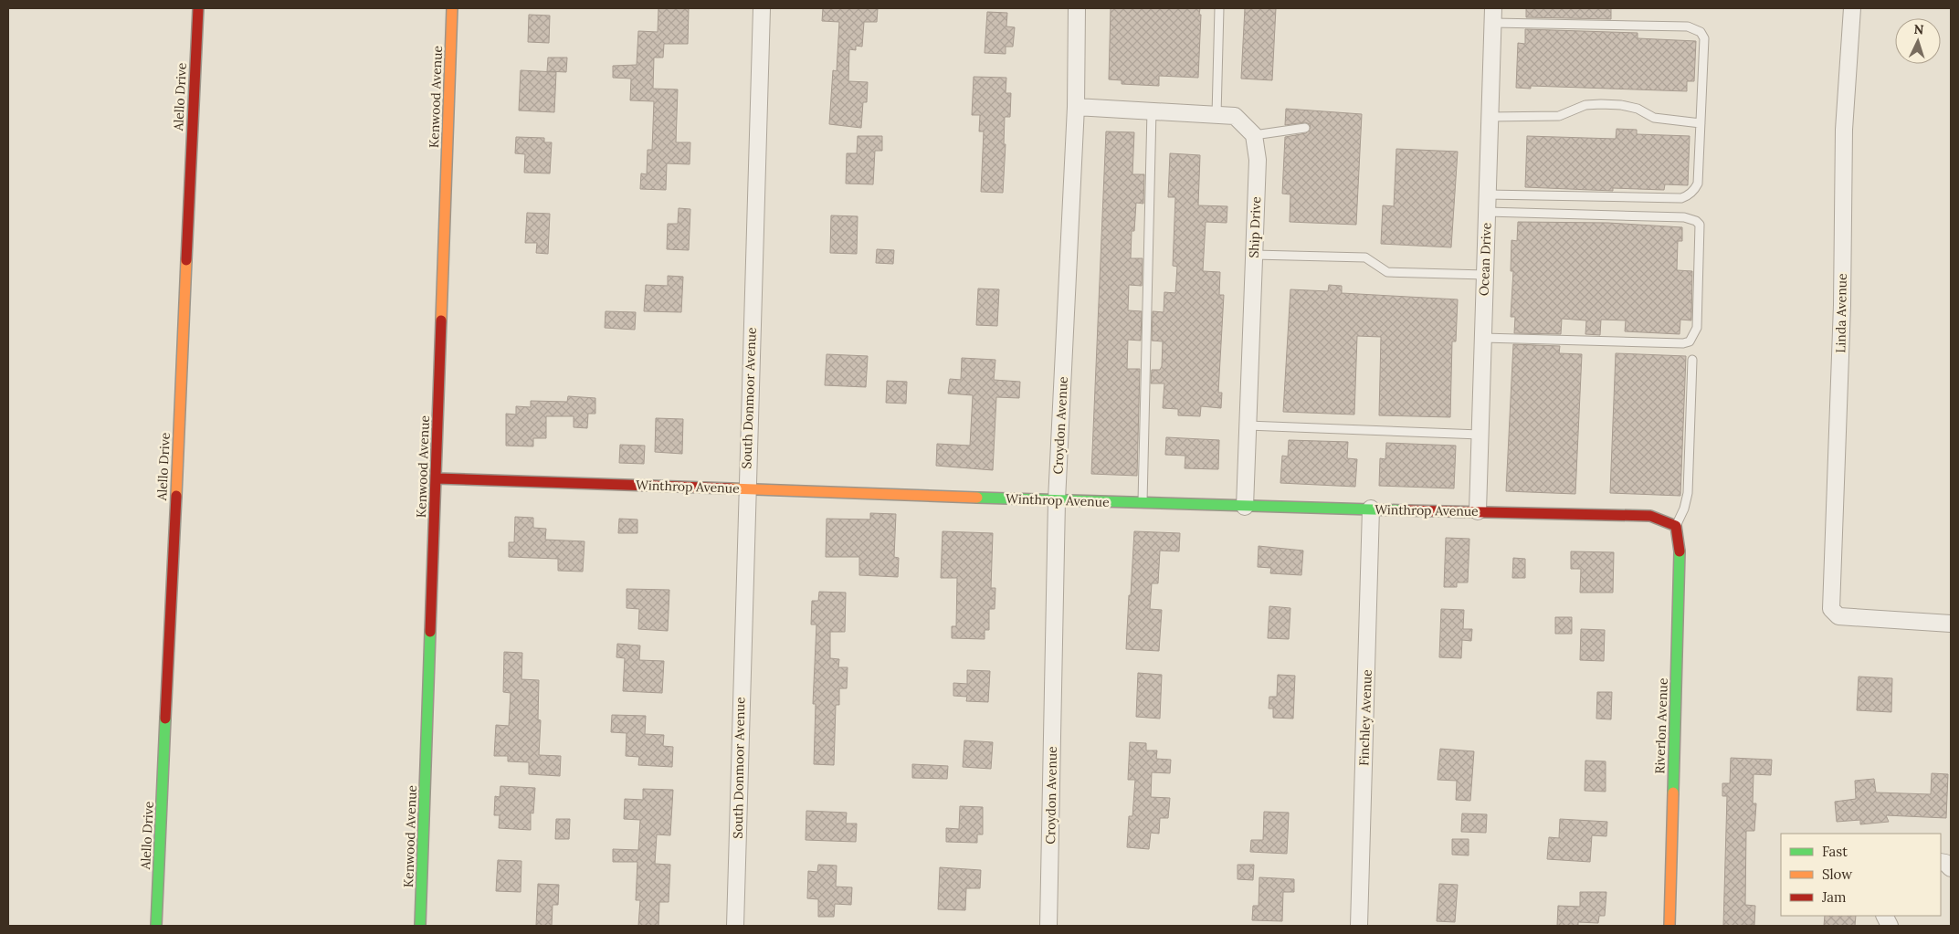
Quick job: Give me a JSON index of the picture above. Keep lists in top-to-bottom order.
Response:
{
  "streets": {
    "street": [
      "Alello Drive",
      "Kenwood Avenue",
      "Ship Drive",
      "Ocean Drive",
      "Linda Avenue",
      "South Donmoor Avenue",
      "Croydon Avenue",
      "Winthrop Avenue",
      "Finchley Avenue",
      "Riverlon Avenue"
    ]
  },
  "crossings": [
    ["Kenwood Avenue", "Winthrop Avenue"],
    ["Ship Drive", "Winthrop Avenue"],
    ["Ocean Drive", "Winthrop Avenue"],
    ["South Donmoor Avenue", "Winthrop Avenue"],
    ["Croydon Avenue", "Winthrop Avenue"],
    ["Winthrop Avenue", "Finchley Avenue"],
    ["Winthrop Avenue", "Riverlon Avenue"]
  ],
  "legend": ["Fast", "Slow", "Jam"],
  "north": "top"
}
